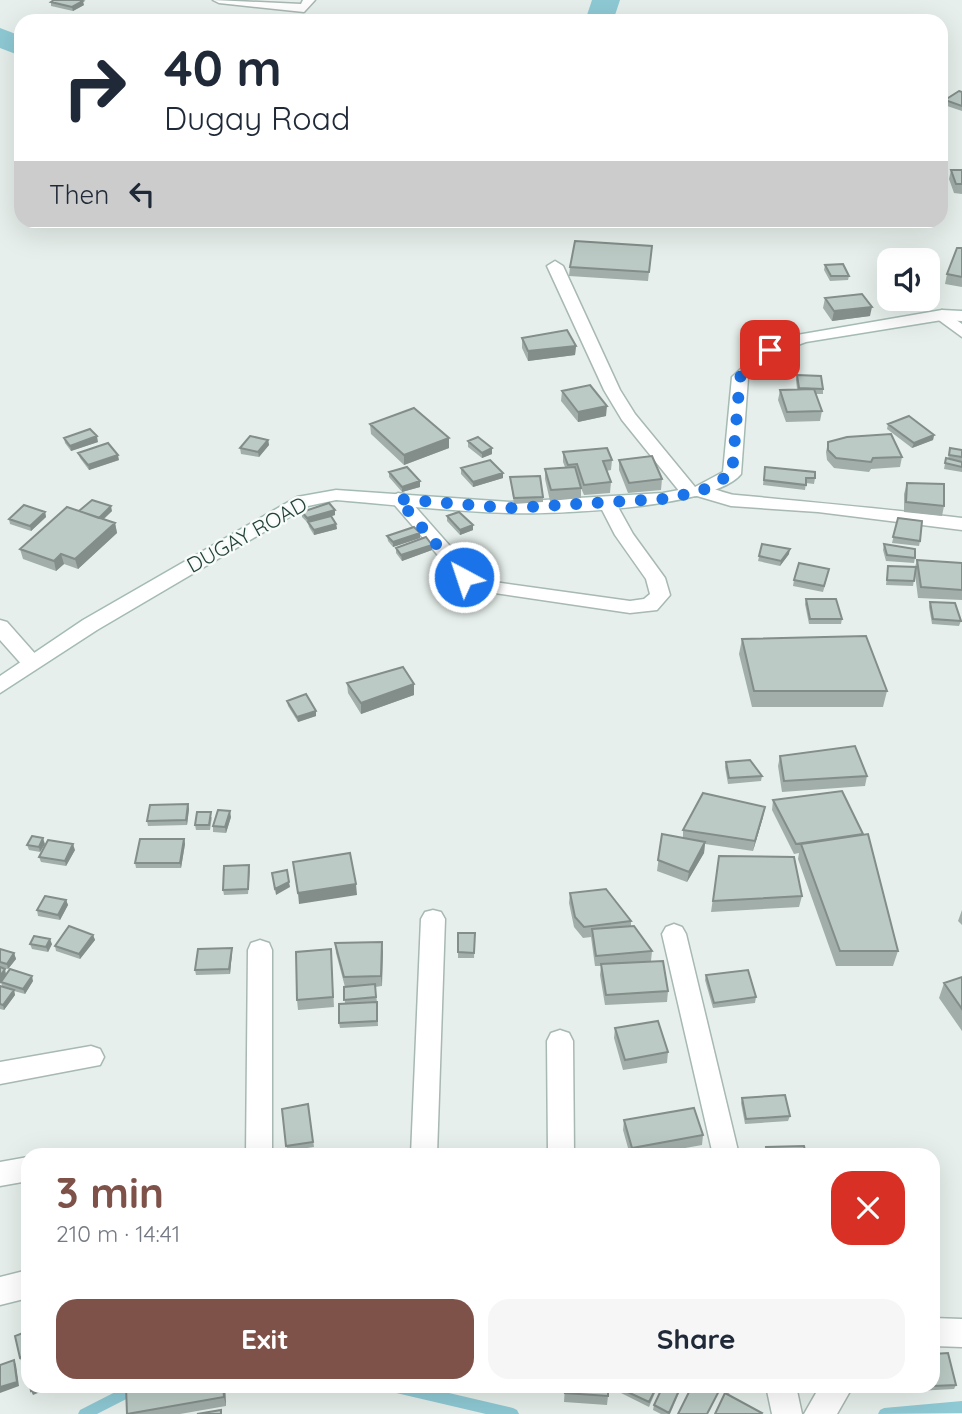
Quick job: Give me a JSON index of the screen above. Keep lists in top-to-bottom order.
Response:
{
  "streets": {
    "street": ["DUGAY ROAD"]
  },
  "page": {
    "turn": ["40 m", "Dugay Road"],
    "then": "Then",
    "heading": ["3 min", "210 m · 14:41"],
    "buttons": ["Exit", "Share"]
  }
}
